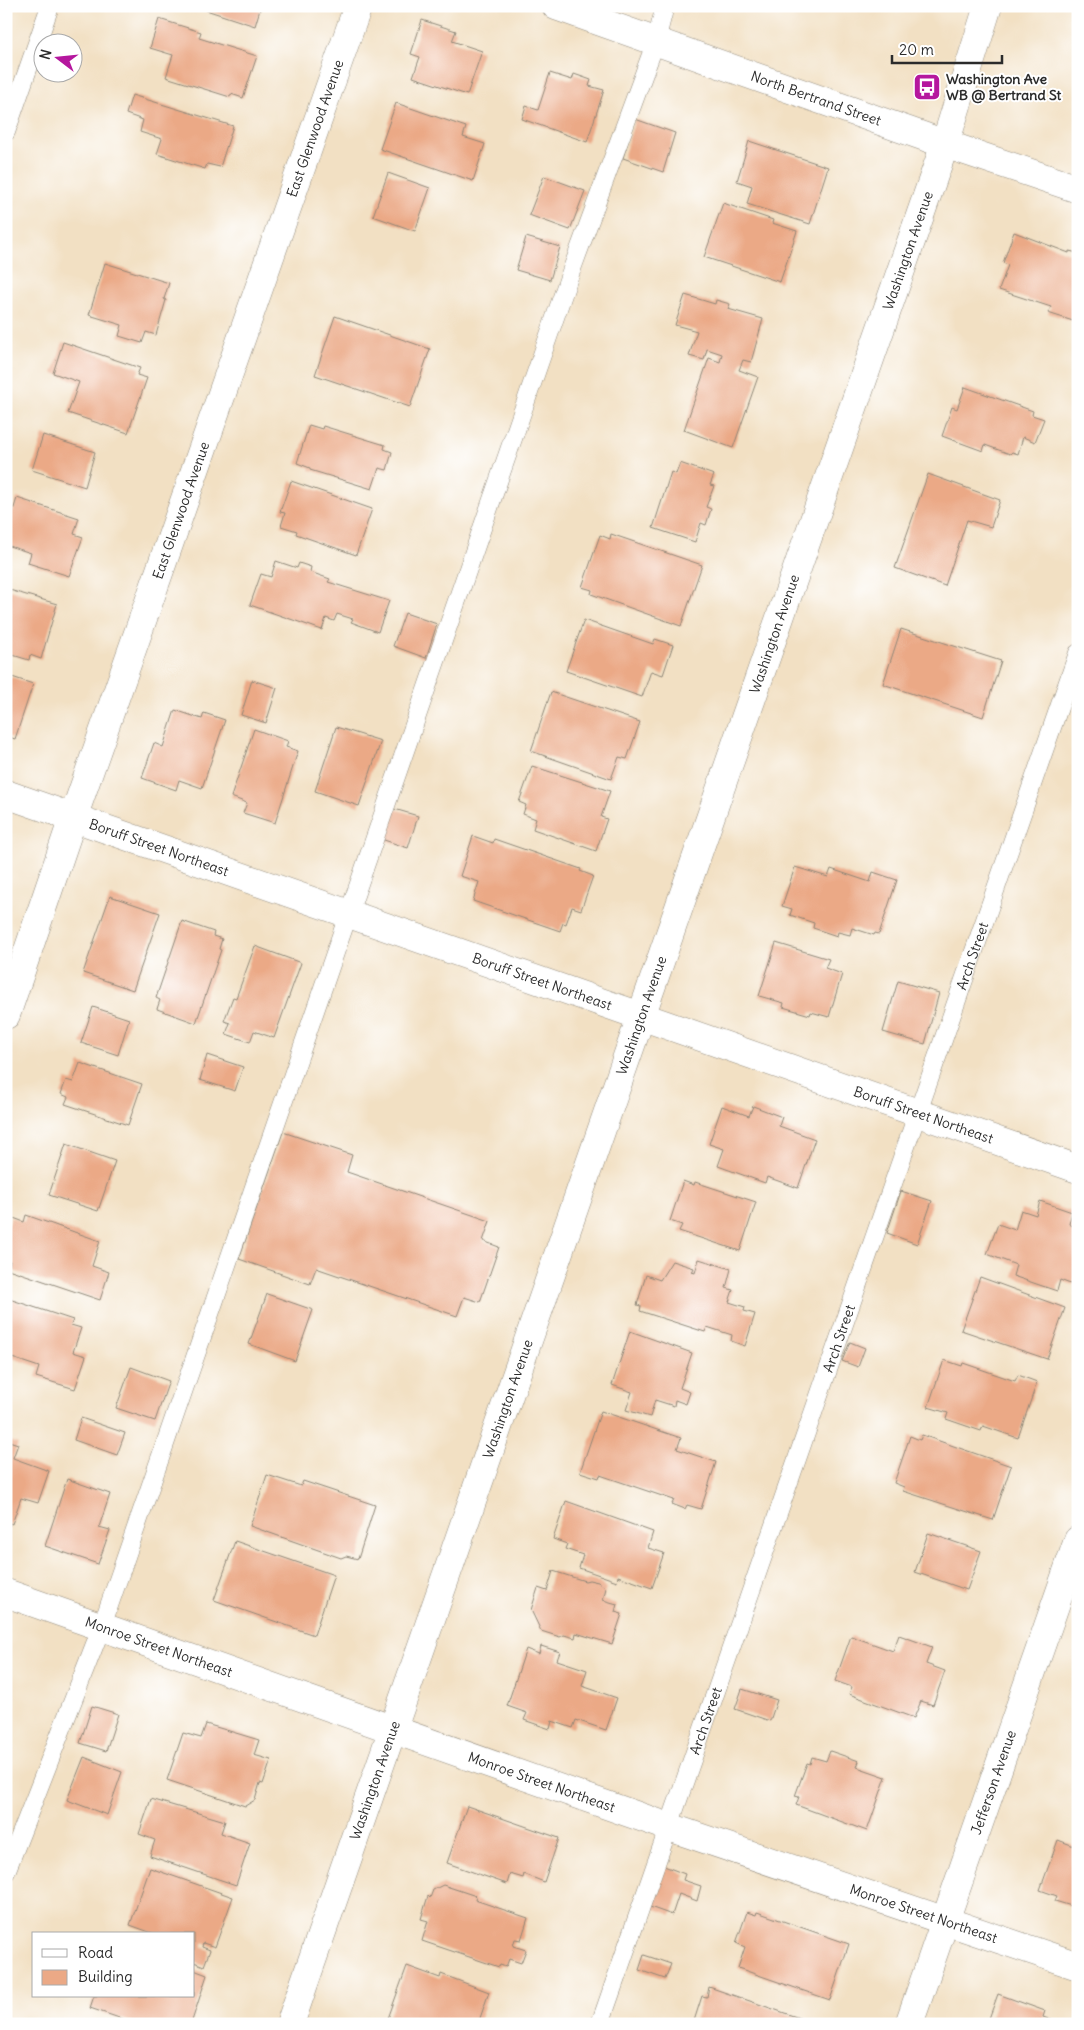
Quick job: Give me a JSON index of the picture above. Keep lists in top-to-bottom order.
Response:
{
  "streets": {
    "street": [
      "North Bertrand Street",
      "East Glenwood Avenue",
      "Washington Avenue",
      "Boruff Street Northeast",
      "Monroe Street Northeast",
      "Jefferson Avenue"
    ],
    "lane": ["Arch Street"]
  },
  "crossings": [
    ["North Bertrand Street", "Washington Avenue"],
    ["East Glenwood Avenue", "Boruff Street Northeast"],
    ["Washington Avenue", "Boruff Street Northeast"],
    ["Washington Avenue", "Monroe Street Northeast"],
    ["Boruff Street Northeast", "Arch Street"],
    ["Arch Street", "Monroe Street Northeast"],
    ["Monroe Street Northeast", "Jefferson Avenue"]
  ],
  "places": {
    "bus stop": ["Washington Ave WB @ Bertrand St"]
  },
  "legend": ["Road", "Building"],
  "scale_bar": "20 m",
  "north": "left"
}
